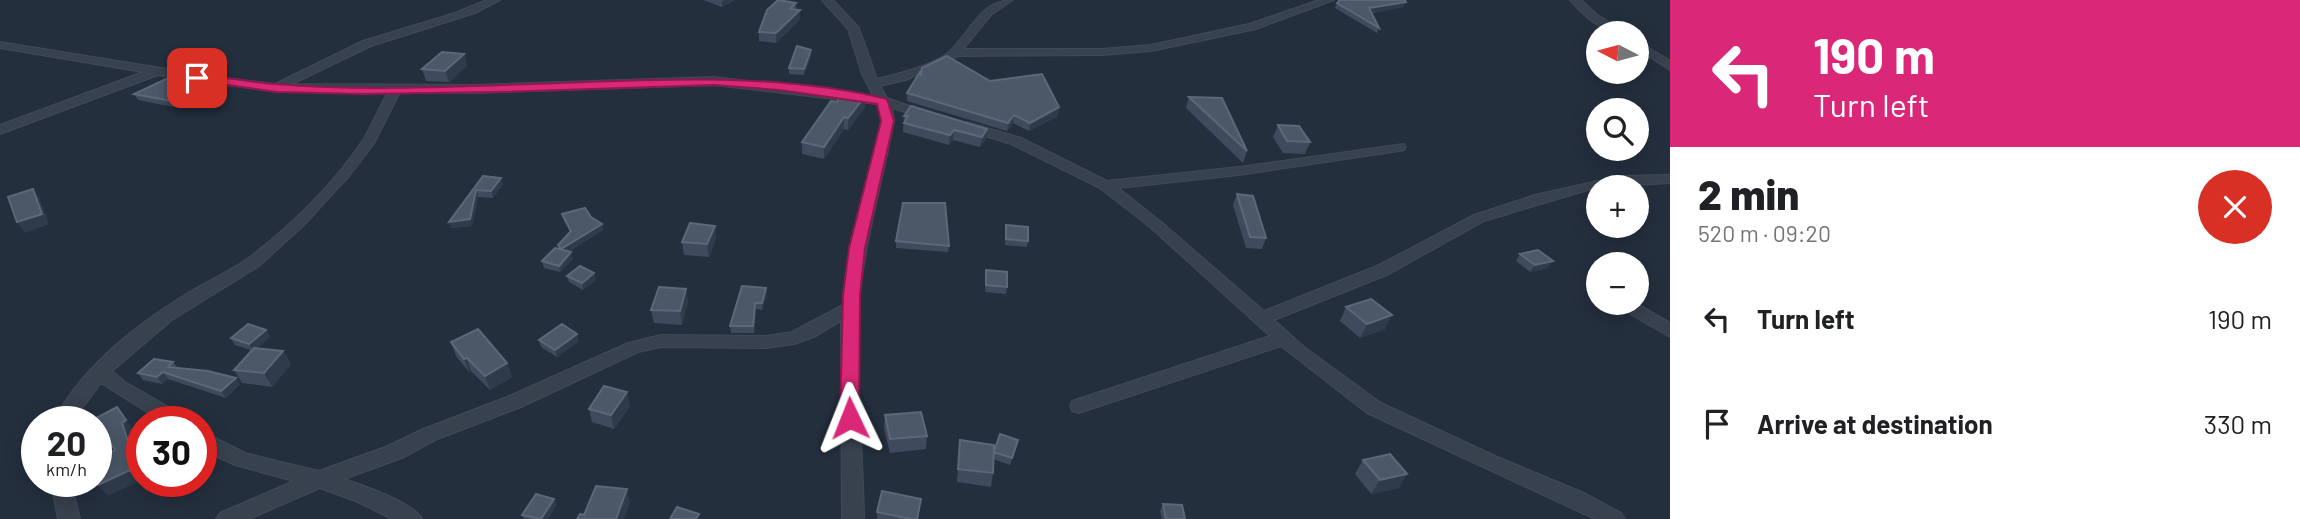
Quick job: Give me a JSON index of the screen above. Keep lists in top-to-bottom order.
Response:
{
  "north": "left",
  "page": {
    "turn": ["190 m", "Turn left"],
    "map_buttons": ["+", "−"],
    "heading": ["2 min", "520 m · 09:20"],
    "list": [
      {
        "name": "Turn left",
        "value": "190 m"
      },
      {
        "name": "Arrive at destination",
        "value": "330 m"
      }
    ],
    "speed": "20 km/h",
    "limit": "30"
  }
}
